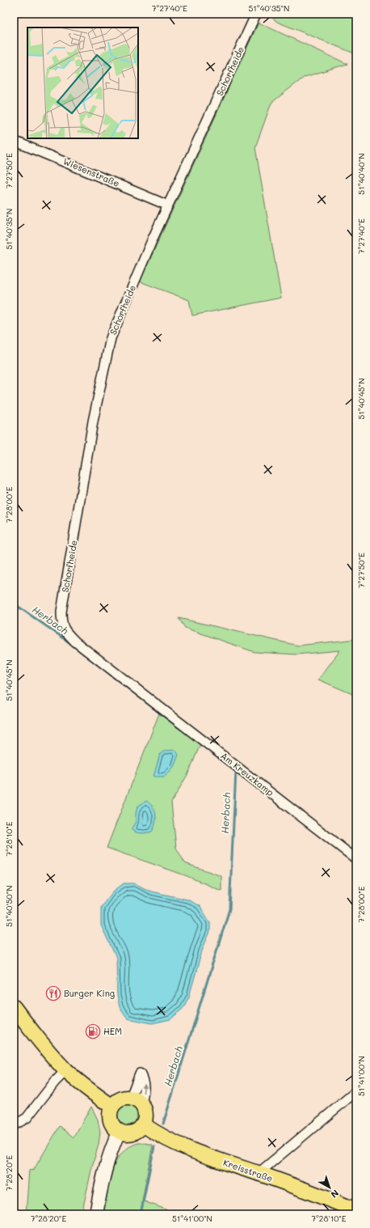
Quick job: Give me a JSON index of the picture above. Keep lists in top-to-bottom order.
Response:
{
  "streets": {
    "main road": ["Kreisstraße"],
    "street": ["Schorfheide", "Wiesenstraße", "Am Kreuzkamp"]
  },
  "crossings": [
    ["Schorfheide", "Wiesenstraße"],
    ["Schorfheide", "Am Kreuzkamp"]
  ],
  "water": ["Herbach"],
  "places": {
    "restaurant": ["Burger King"],
    "fuel station": ["HEM"]
  },
  "north": "bottom right",
  "coordinates": [
    "7°27'40\"E",
    "51°40'35\"N",
    "7°27'50\"E",
    "51°40'40\"N",
    "51°40'45\"N",
    "7°28'00\"E",
    "7°28'10\"E",
    "51°40'50\"N",
    "51°41'00\"N",
    "7°28'20\"E"
  ]
}
